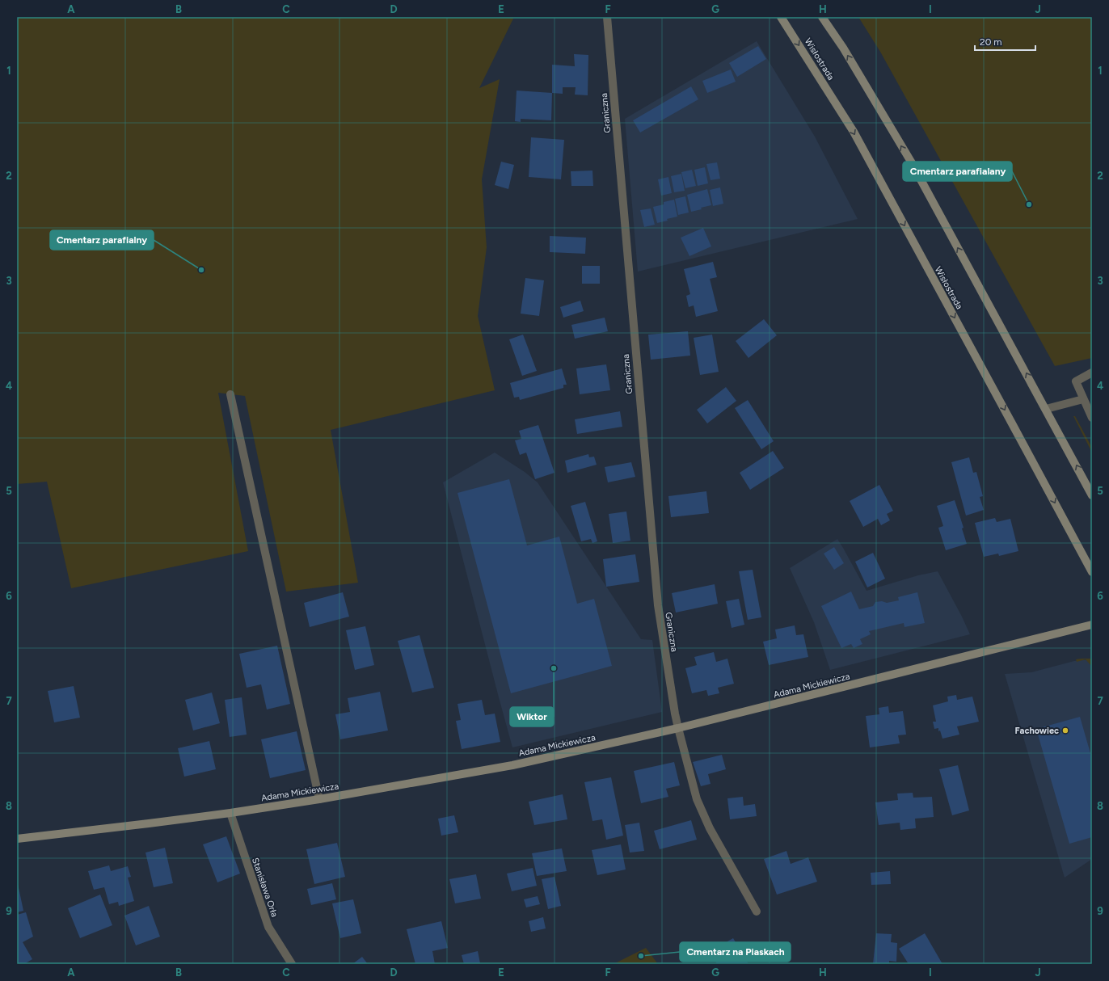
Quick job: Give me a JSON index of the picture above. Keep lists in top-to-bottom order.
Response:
{
  "streets": {
    "main road": ["Wisłostrada", "Adama Mickiewicza"],
    "street": ["Graniczna", "Stanisława Orła"]
  },
  "crossings": [
    ["Graniczna", "Adama Mickiewicza"],
    ["Adama Mickiewicza", "Stanisława Orła"]
  ],
  "places": [
    "Cmentarz parafialany",
    "Cmentarz parafialny",
    "Wiktor",
    "Fachowiec",
    "Cmentarz na Piaskach"
  ],
  "scale_bar": "20 m",
  "grid": {
    "columns": [
      "A",
      "B",
      "C",
      "D",
      "E",
      "F",
      "G",
      "H",
      "I",
      "J"
    ],
    "rows": [
      "1",
      "2",
      "3",
      "4",
      "5",
      "6",
      "7",
      "8",
      "9"
    ]
  }
}
